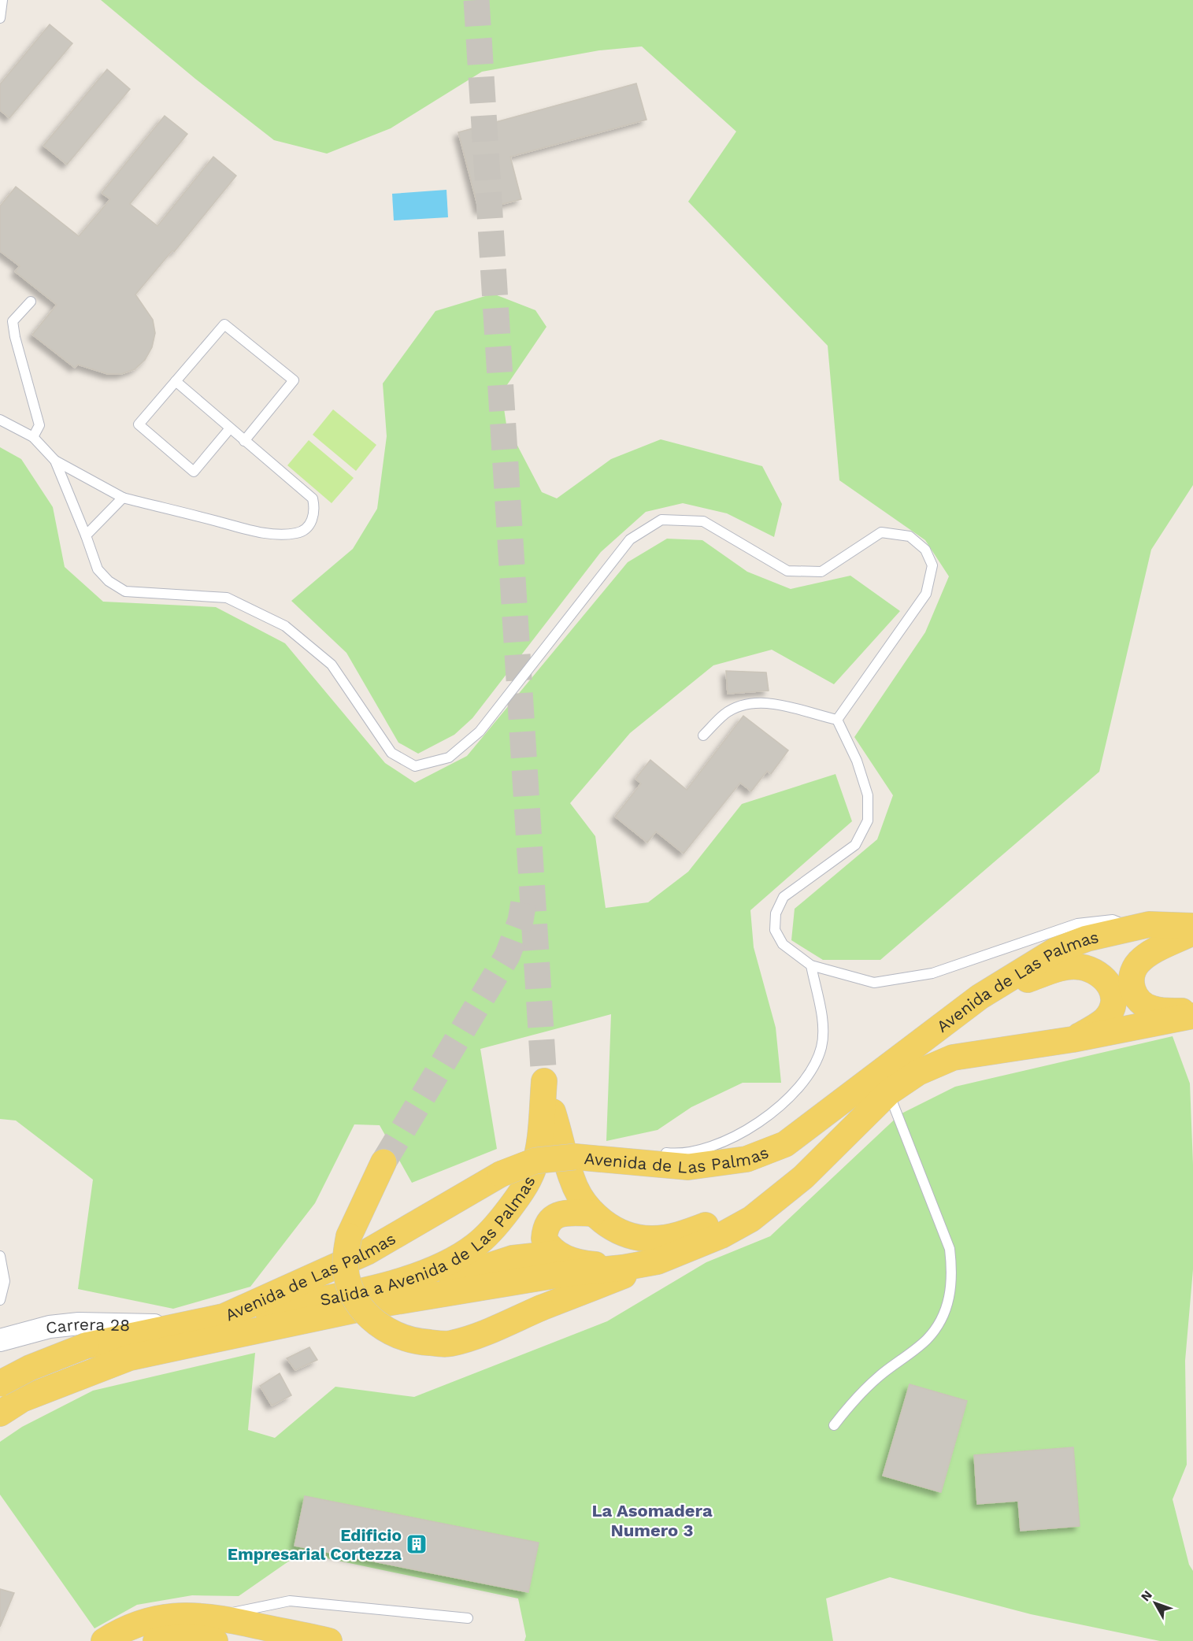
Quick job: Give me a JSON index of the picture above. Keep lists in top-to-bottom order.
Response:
{
  "streets": {
    "main road": ["Avenida de Las Palmas", "Salida a Avenida de Las Palmas"],
    "street": ["Carrera 28"]
  },
  "crossings": [
    ["Avenida de Las Palmas", "Salida a Avenida de Las Palmas"],
    ["Avenida de Las Palmas", "Carrera 28"]
  ],
  "districts": ["La Asomadera Numero 3"],
  "places": {
    "building": ["Edificio Empresarial Cortezza"]
  },
  "north": "top left"
}
